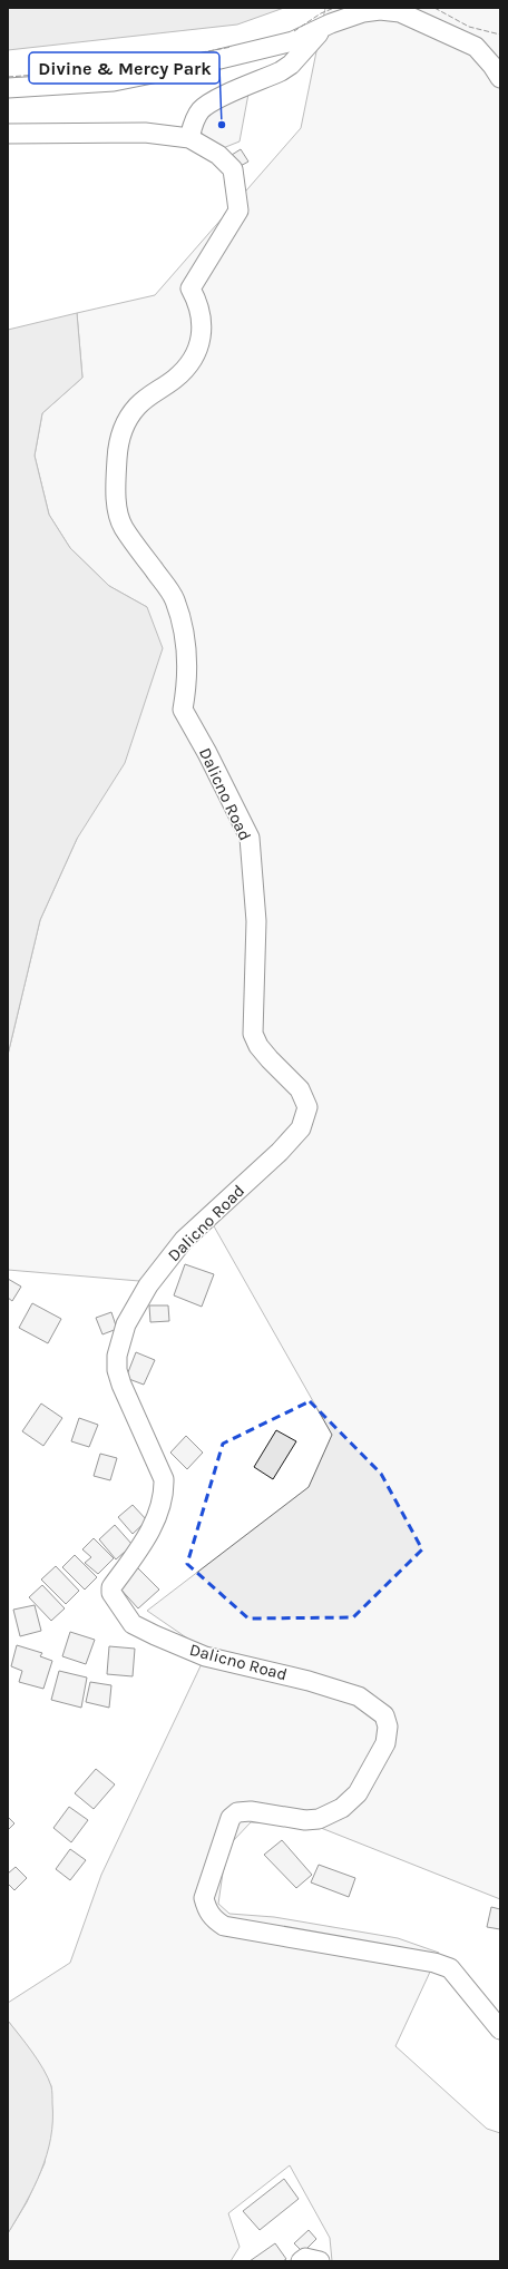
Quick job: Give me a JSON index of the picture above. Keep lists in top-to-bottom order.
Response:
{
  "streets": {
    "street": ["Dalicno Road"]
  },
  "places": ["Divine & Mercy Park"]
}
